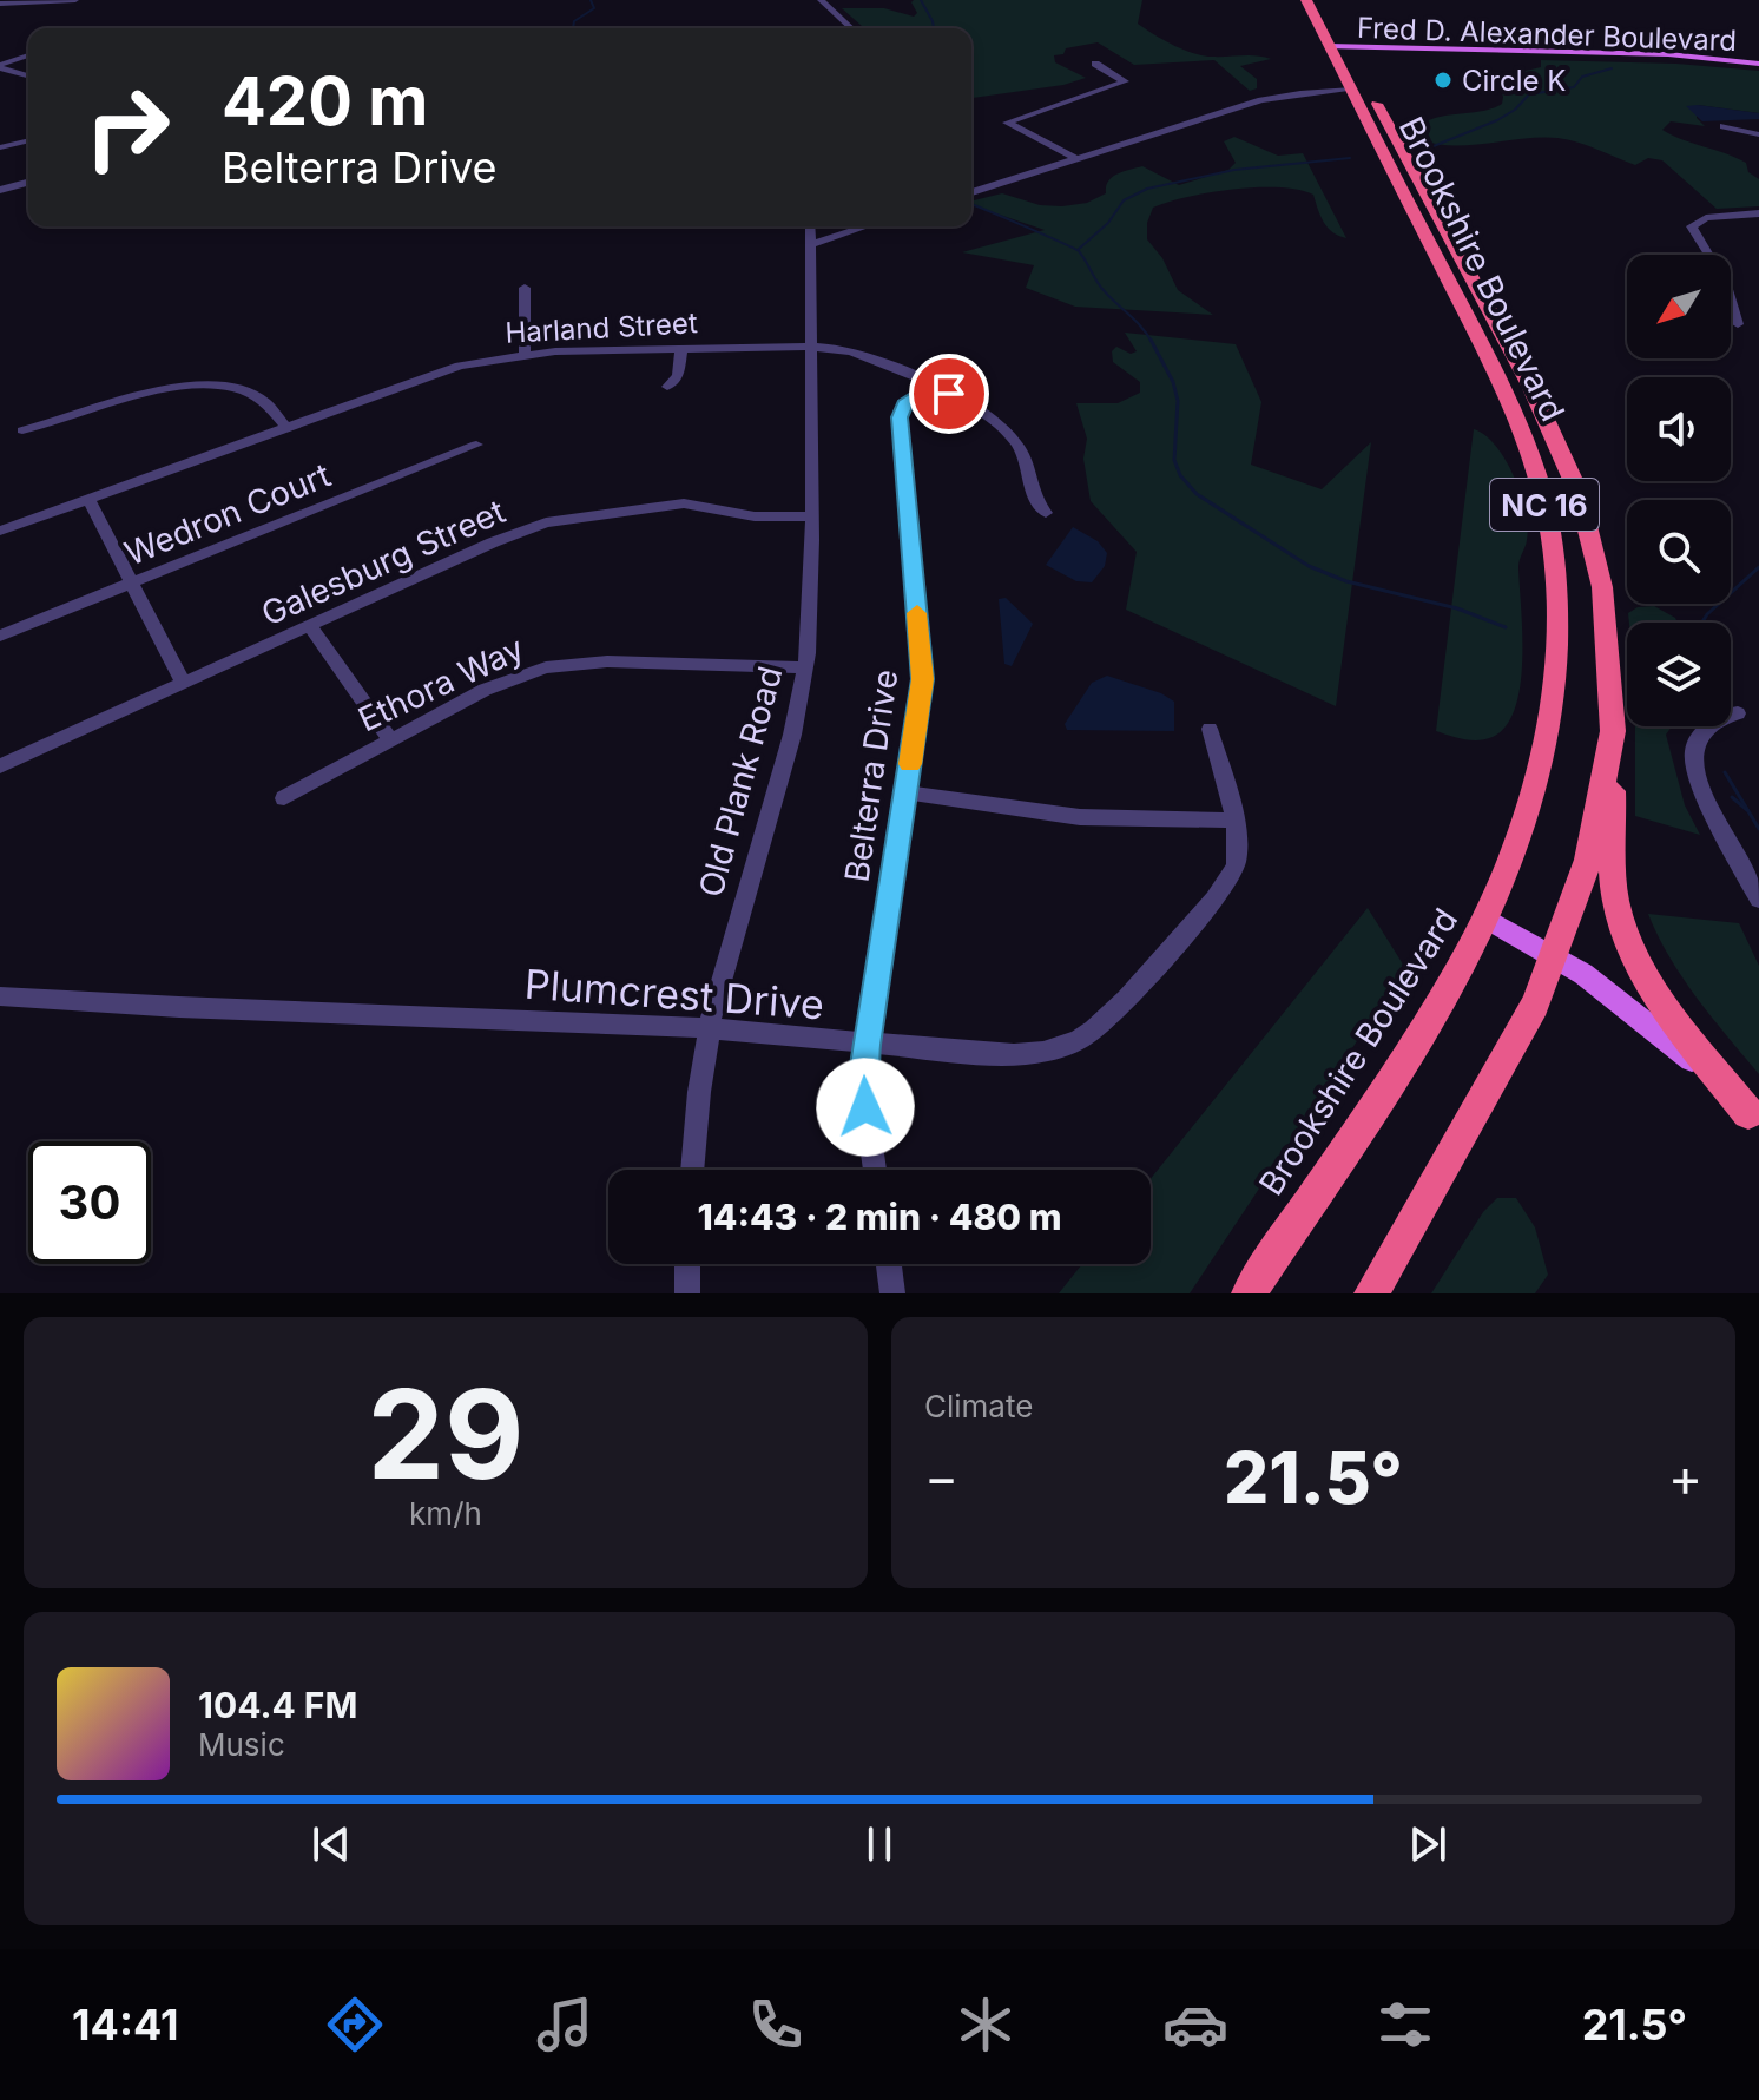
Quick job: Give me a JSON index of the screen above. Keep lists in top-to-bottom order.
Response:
{
  "streets": {
    "highway": ["Brookshire Boulevard", "NC 16"],
    "main road": ["Fred D. Alexander Boulevard"],
    "street": [
      "Harland Street",
      "Wedron Court",
      "Galesburg Street",
      "Ethora Way",
      "Belterra Drive",
      "Old Plank Road",
      "Plumcrest Drive"
    ]
  },
  "crossings": [
    ["Fred D. Alexander Boulevard", "Brookshire Boulevard"],
    ["Harland Street", "Belterra Drive"],
    ["Harland Street", "Old Plank Road"],
    ["Galesburg Street", "Old Plank Road"],
    ["Ethora Way", "Old Plank Road"],
    ["Belterra Drive", "Plumcrest Drive"],
    ["Old Plank Road", "Plumcrest Drive"]
  ],
  "places": ["Circle K"],
  "north": "bottom left",
  "page": {
    "turn": ["420 m", "Belterra Drive"],
    "limit": "30",
    "trip": "14:43 · 2 min · 480 m",
    "tile": [
      ["29", "km/h"],
      "Climate"
    ],
    "heat": ["−", "21.5°", "+"],
    "song": ["104.4 FM", "Music"],
    "tabs": ["14:41", "21.5°"]
  }
}
